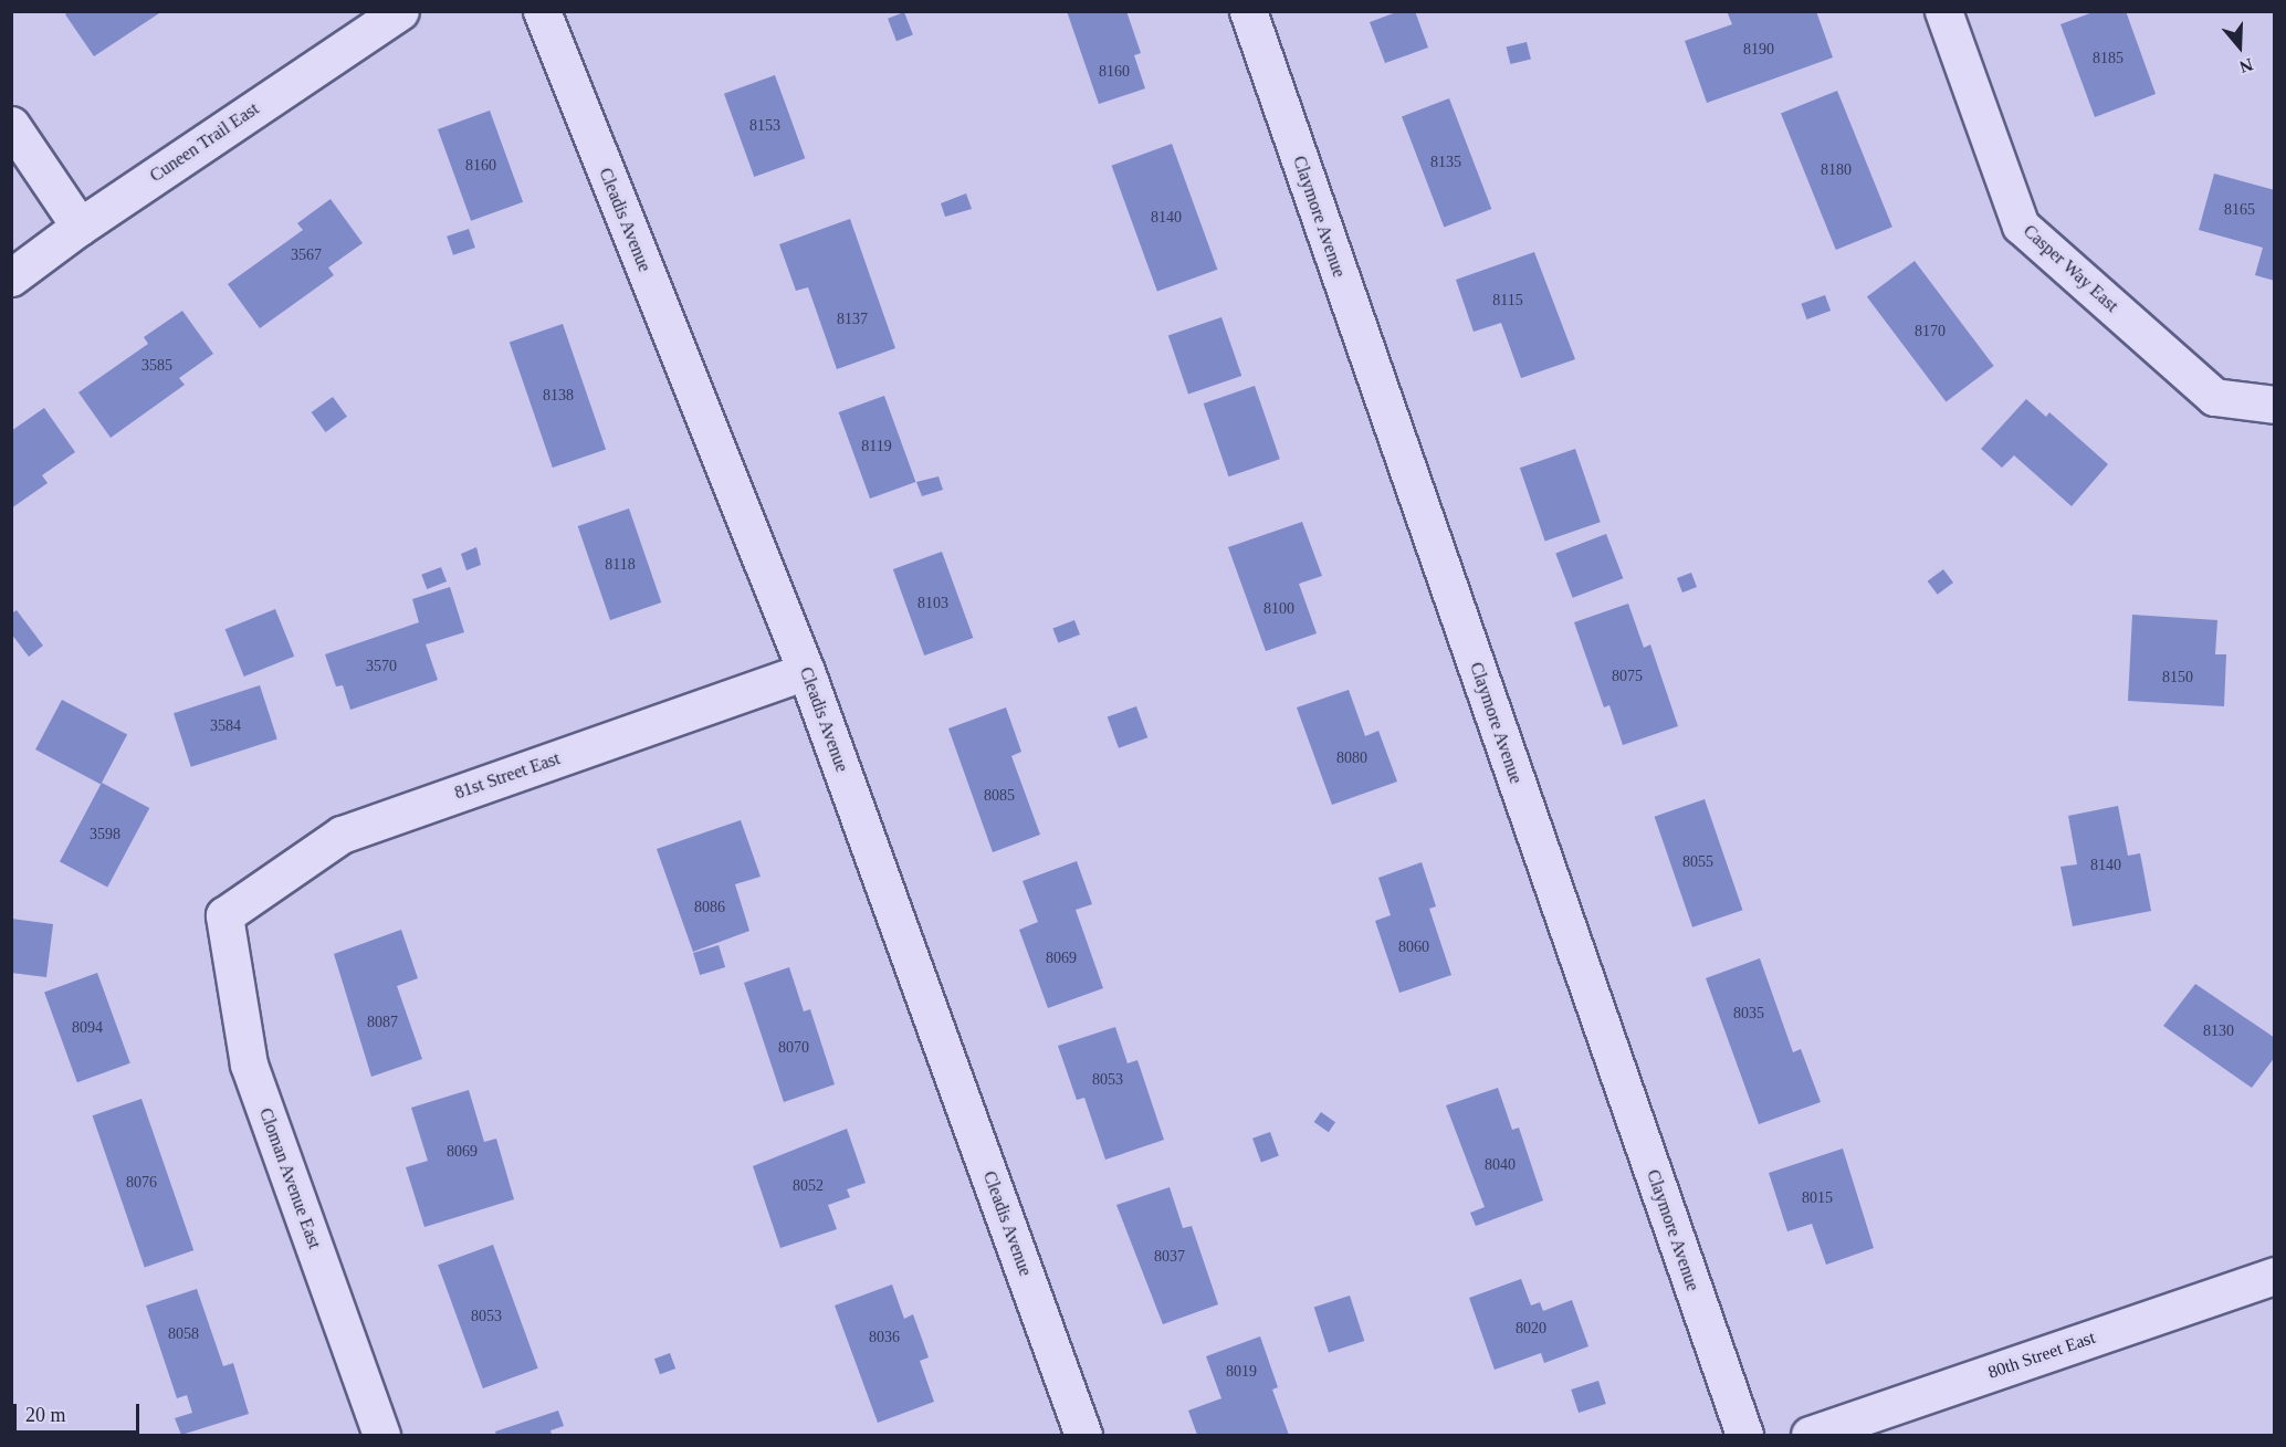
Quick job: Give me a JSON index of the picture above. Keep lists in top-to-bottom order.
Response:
{
  "streets": {
    "street": [
      "Cuneen Trail East",
      "Claymore Avenue",
      "Cleadis Avenue",
      "Casper Way East",
      "81st Street East",
      "Cloman Avenue East",
      "80th Street East"
    ]
  },
  "crossings": [
    ["Cleadis Avenue", "81st Street East"],
    ["81st Street East", "Cloman Avenue East"]
  ],
  "house_numbers": [
    "8190",
    "8185",
    "8160",
    "8153",
    "8135",
    "8160",
    "8180",
    "8165",
    "8140",
    "3567",
    "8115",
    "8137",
    "8170",
    "3585",
    "8138",
    "8119",
    "8118",
    "8103",
    "8100",
    "3570",
    "8075",
    "8150",
    "3584",
    "8080",
    "8085",
    "3598",
    "8055",
    "8140",
    "8086",
    "8060",
    "8069",
    "8035",
    "8087",
    "8094",
    "8130",
    "8070",
    "8053",
    "8069",
    "8040",
    "8076",
    "8052",
    "8015",
    "8037",
    "8053",
    "8020",
    "8058",
    "8036",
    "8019"
  ],
  "scale_bar": "20 m",
  "north": "bottom"
}
